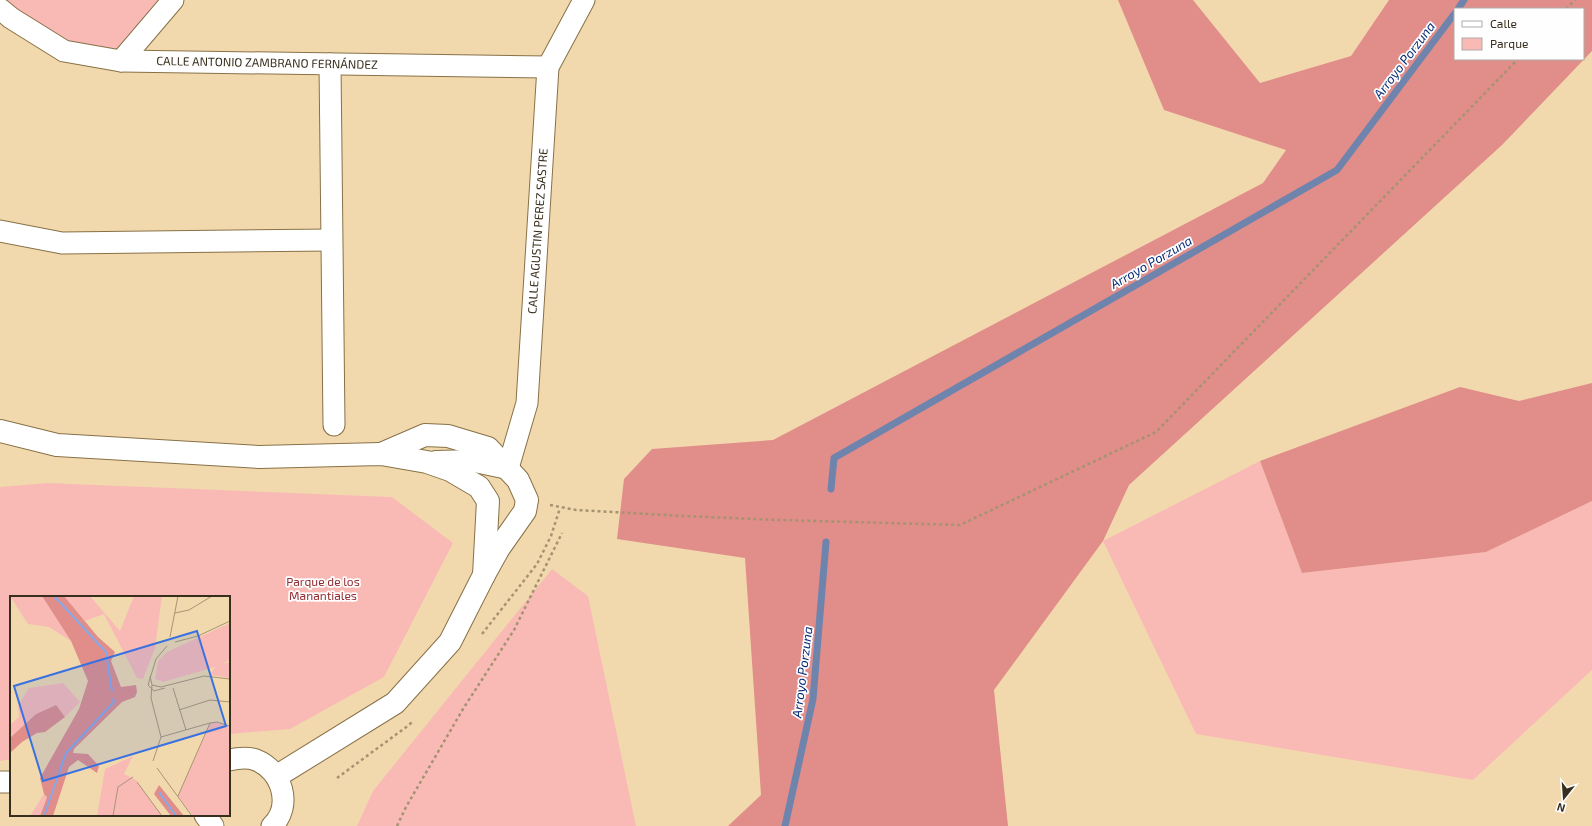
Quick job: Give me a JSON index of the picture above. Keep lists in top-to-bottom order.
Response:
{
  "streets": {
    "street": ["CALLE ANTONIO ZAMBRANO FERNÁNDEZ", "CALLE AGUSTIN PEREZ SASTRE"]
  },
  "crossings": [
    ["CALLE ANTONIO ZAMBRANO FERNÁNDEZ", "CALLE AGUSTIN PEREZ SASTRE"]
  ],
  "water": ["Arroyo Porzuna"],
  "parks": ["Parque de los Manantiales"],
  "legend": ["Calle", "Parque"],
  "north": "bottom"
}
